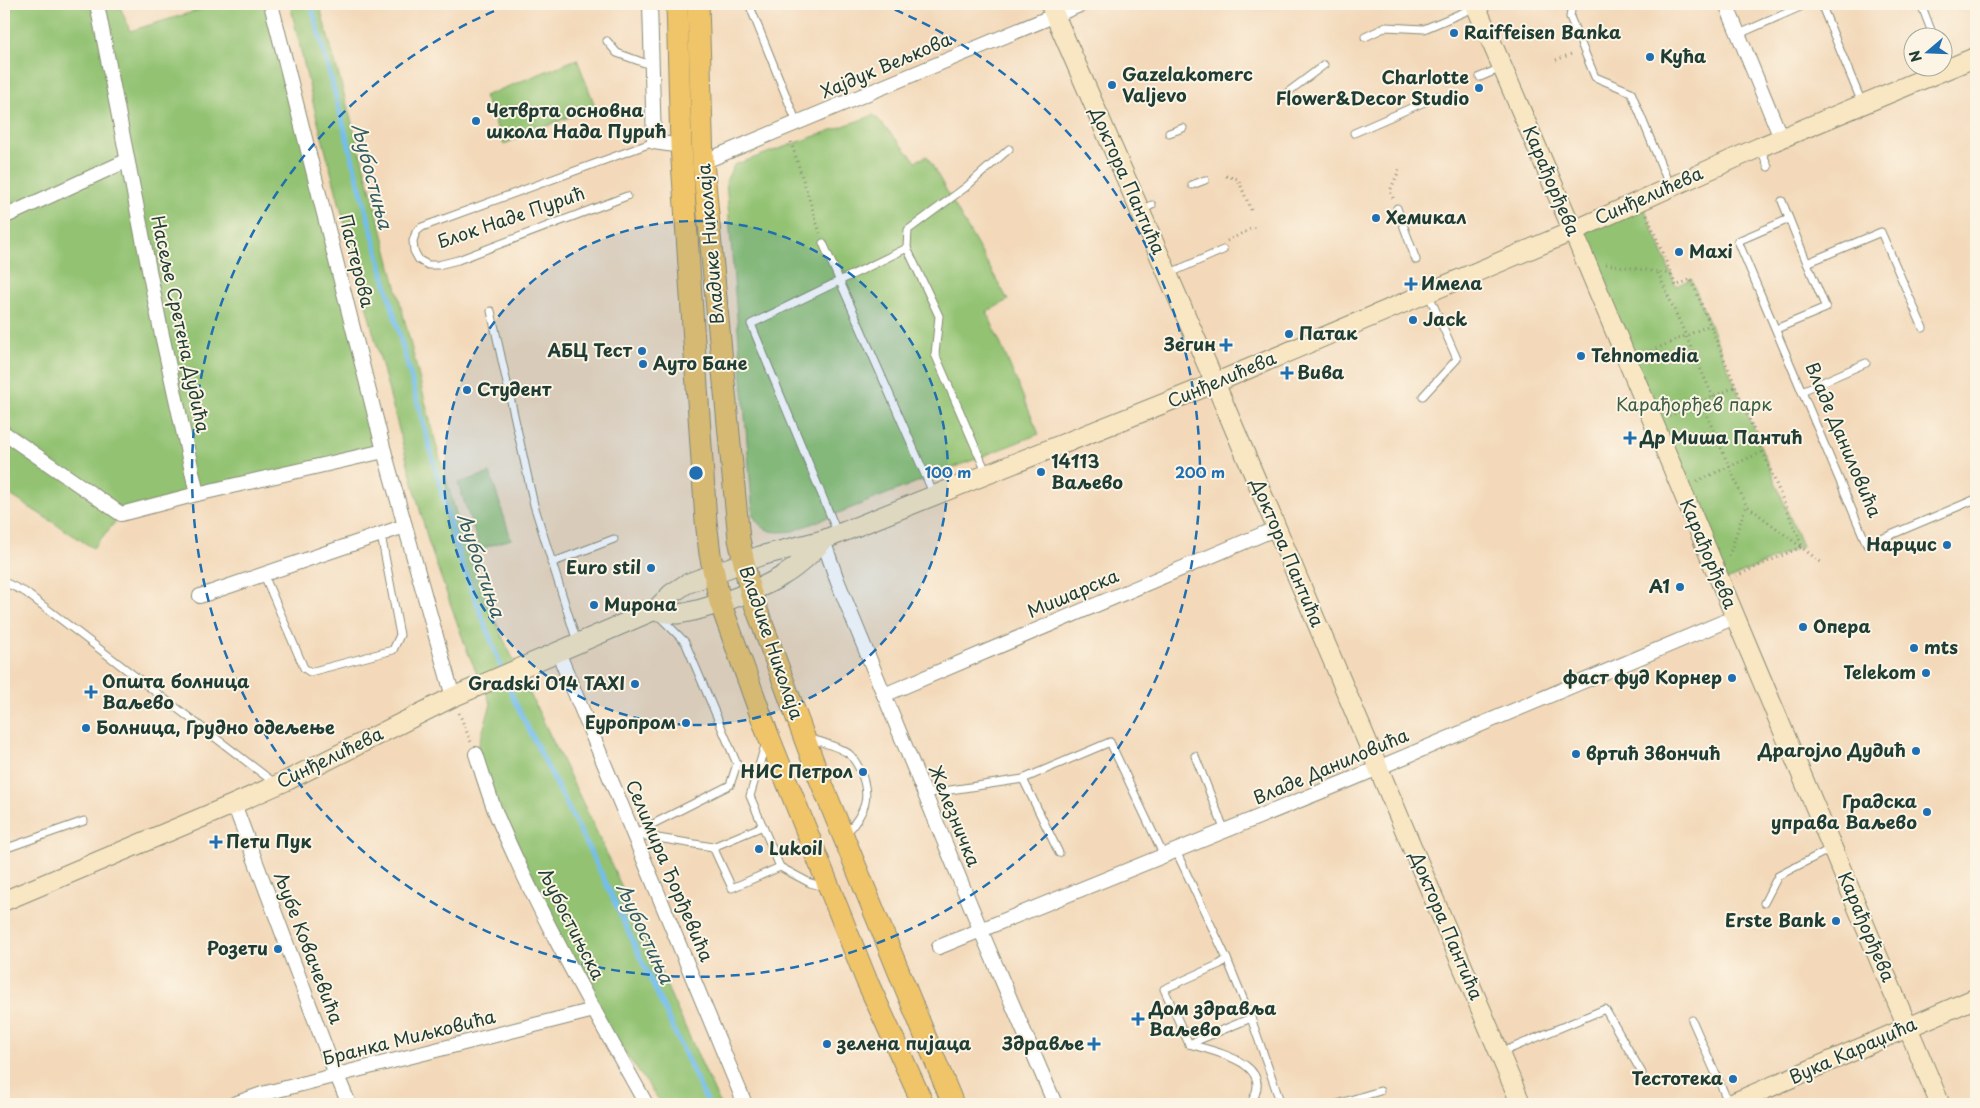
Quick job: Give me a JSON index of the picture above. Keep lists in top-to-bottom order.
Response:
{
  "streets": {
    "main road": ["Владике Николаја"],
    "street": [
      "Хајдук Вељкова",
      "Доктора Пантића",
      "Карађорђева",
      "Синђелићева",
      "Блок Наде Пурић",
      "Пастерова",
      "Насеље Сретена Дудића",
      "Владе Даниловића",
      "Мишарска",
      "Железничка",
      "Селимира Ђорђевића",
      "Љубостињска",
      "Љубе Ковачевића",
      "Бранка Миљковића",
      "Вука Караџића"
    ]
  },
  "crossings": [
    ["Хајдук Вељкова", "Доктора Пантића"],
    ["Хајдук Вељкова", "Владике Николаја"],
    ["Доктора Пантића", "Синђелићева"],
    ["Доктора Пантића", "Владе Даниловића"],
    ["Доктора Пантића", "Мишарска"],
    ["Карађорђева", "Синђелићева"],
    ["Карађорђева", "Владе Даниловића"],
    ["Карађорђева", "Вука Караџића"],
    ["Синђелићева", "Владике Николаја"],
    ["Синђелићева", "Пастерова"],
    ["Синђелићева", "Железничка"],
    ["Синђелићева", "Селимира Ђорђевића"],
    ["Синђелићева", "Љубе Ковачевића"],
    ["Блок Наде Пурић", "Владике Николаја"],
    ["Владе Даниловића", "Железничка"],
    ["Мишарска", "Железничка"],
    ["Љубостињска", "Бранка Миљковића"],
    ["Љубе Ковачевића", "Бранка Миљковића"]
  ],
  "water": ["Љубостиња"],
  "parks": ["Карађорђев парк"],
  "places": {
    "other": [
      "Raiffeisen Banka",
      "Кућа",
      "Gazelakomerc Valjevo",
      "Charlotte Flower&Decor Studio",
      "Четврта основна школа Нада Пурић",
      "Хемикал",
      "Maxi",
      "Jack",
      "Патак",
      "АБЦ Тест",
      "Tehnomedia",
      "Ауто Бане",
      "Студент",
      "14113 Ваљево",
      "Нарцис",
      "Euro stil",
      "A1",
      "Мирона",
      "Опера",
      "mts",
      "Telekom",
      "фаст фуд Корнер",
      "Gradski 014 TAXI",
      "Еуропром",
      "Болница, Грудно одељење",
      "Драгојло Дудић",
      "вртић Звончић",
      "НИС Петрол",
      "Градска управа Ваљево",
      "Lukoil",
      "Erste Bank",
      "Розети",
      "зелена пијаца",
      "Тестотека"
    ],
    "health": [
      "Имела",
      "Зегин",
      "Вива",
      "Др Миша Пантић",
      "Општа болница Ваљево",
      "Пети Пук",
      "Дом здравља Ваљево",
      "Здравље"
    ]
  },
  "north": "left",
  "rings": ["100 m", "200 m"]
}
